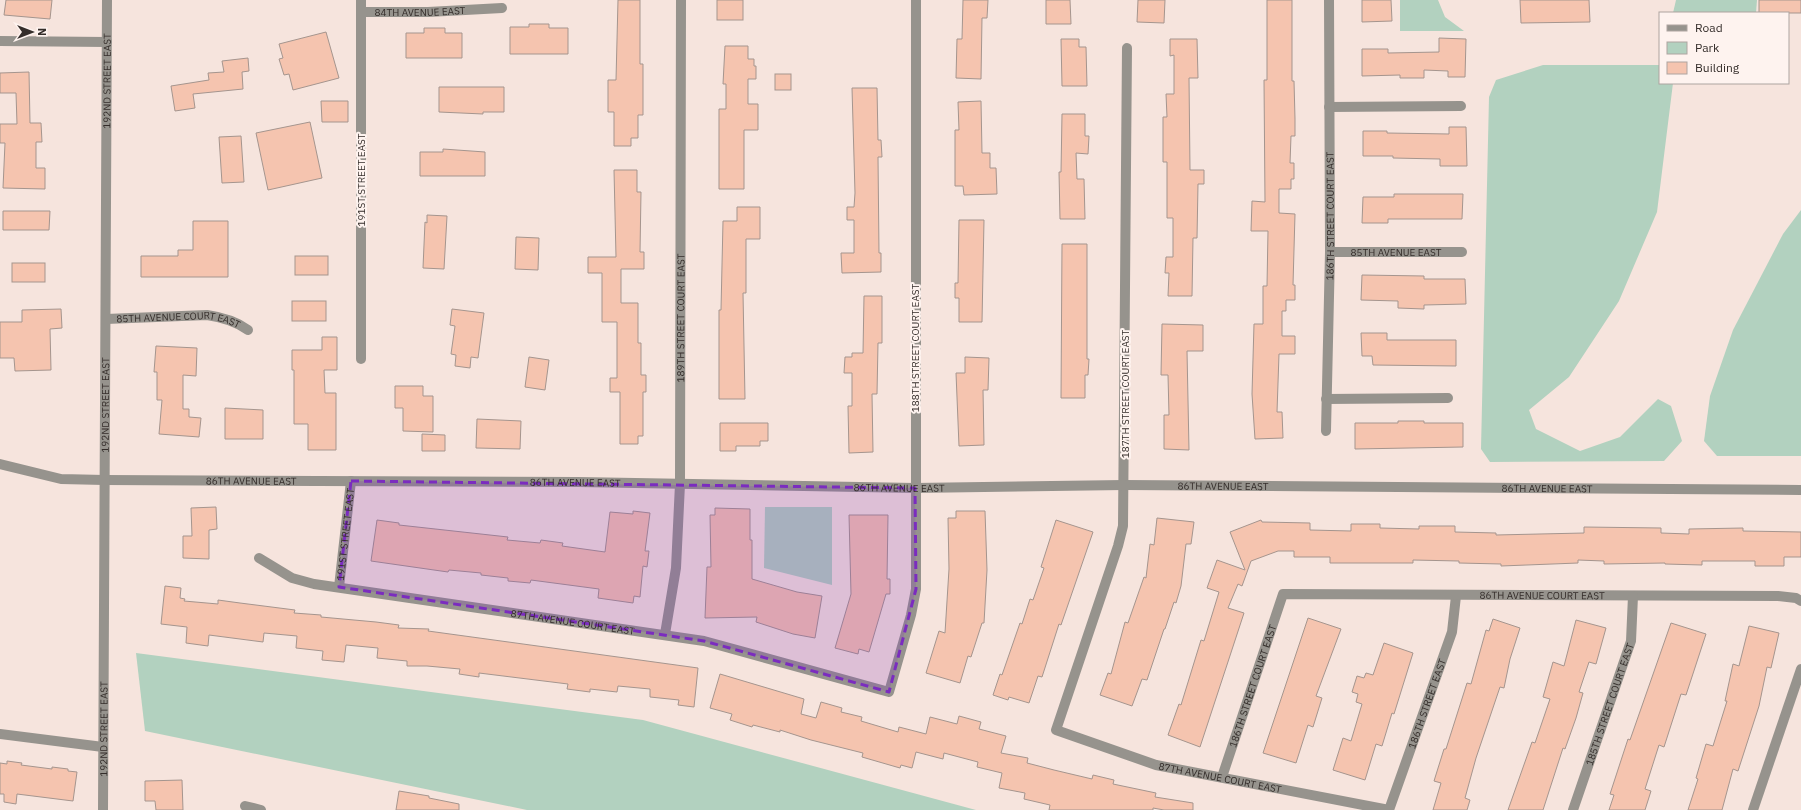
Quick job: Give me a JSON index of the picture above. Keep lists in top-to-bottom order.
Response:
{
  "streets": {
    "street": [
      "84TH AVENUE EAST",
      "192ND STREET EAST",
      "191ST STREET EAST",
      "186TH STREET COURT EAST",
      "85TH AVENUE EAST",
      "189TH STREET COURT EAST",
      "85TH AVENUE COURT EAST",
      "188TH STREET COURT EAST",
      "187TH STREET COURT EAST",
      "86TH AVENUE EAST",
      "86TH AVENUE COURT EAST",
      "87TH AVENUE COURT EAST",
      "186TH STREET EAST",
      "185TH STREET COURT EAST"
    ]
  },
  "crossings": [
    ["84TH AVENUE EAST", "191ST STREET EAST"],
    ["192ND STREET EAST", "85TH AVENUE COURT EAST"],
    ["192ND STREET EAST", "86TH AVENUE EAST"],
    ["191ST STREET EAST", "86TH AVENUE EAST"],
    ["191ST STREET EAST", "87TH AVENUE COURT EAST"],
    ["186TH STREET COURT EAST", "85TH AVENUE EAST"],
    ["186TH STREET COURT EAST", "86TH AVENUE COURT EAST"],
    ["186TH STREET COURT EAST", "87TH AVENUE COURT EAST"],
    ["189TH STREET COURT EAST", "86TH AVENUE EAST"],
    ["189TH STREET COURT EAST", "87TH AVENUE COURT EAST"],
    ["188TH STREET COURT EAST", "86TH AVENUE EAST"],
    ["188TH STREET COURT EAST", "87TH AVENUE COURT EAST"],
    ["187TH STREET COURT EAST", "86TH AVENUE EAST"],
    ["187TH STREET COURT EAST", "87TH AVENUE COURT EAST"],
    ["86TH AVENUE COURT EAST", "186TH STREET EAST"],
    ["86TH AVENUE COURT EAST", "185TH STREET COURT EAST"],
    ["87TH AVENUE COURT EAST", "186TH STREET EAST"]
  ],
  "legend": ["Road", "Park", "Building"],
  "north": "right"
}
